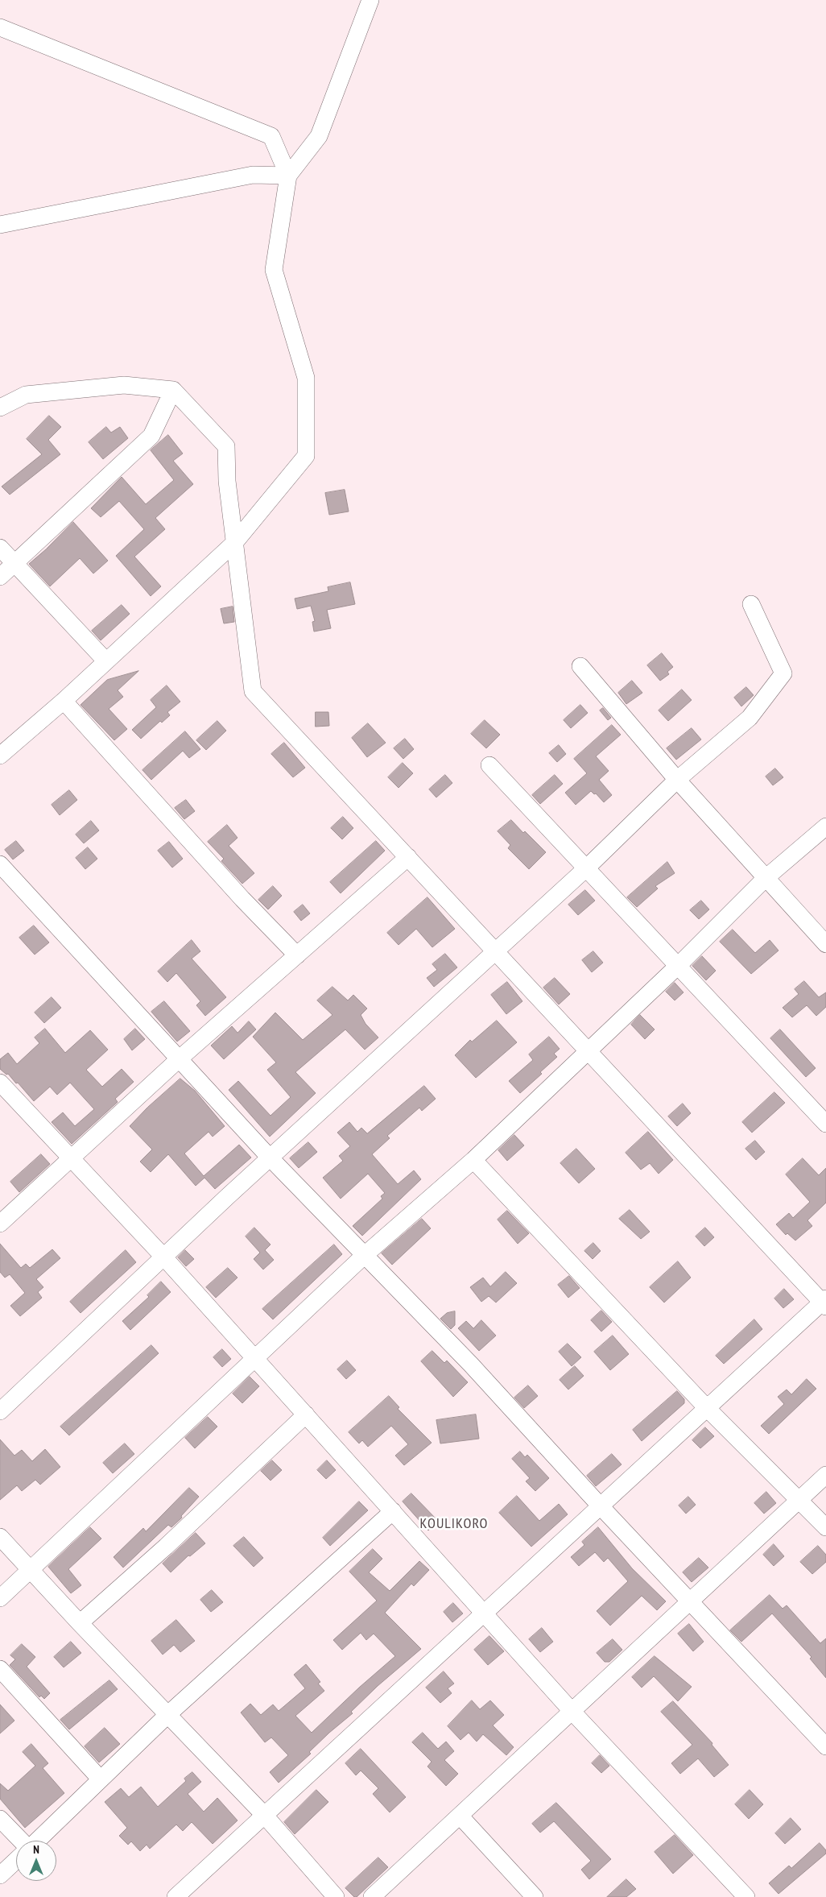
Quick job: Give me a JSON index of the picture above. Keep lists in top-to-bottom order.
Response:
{
  "districts": ["KOULIKORO"],
  "north": "top"
}
